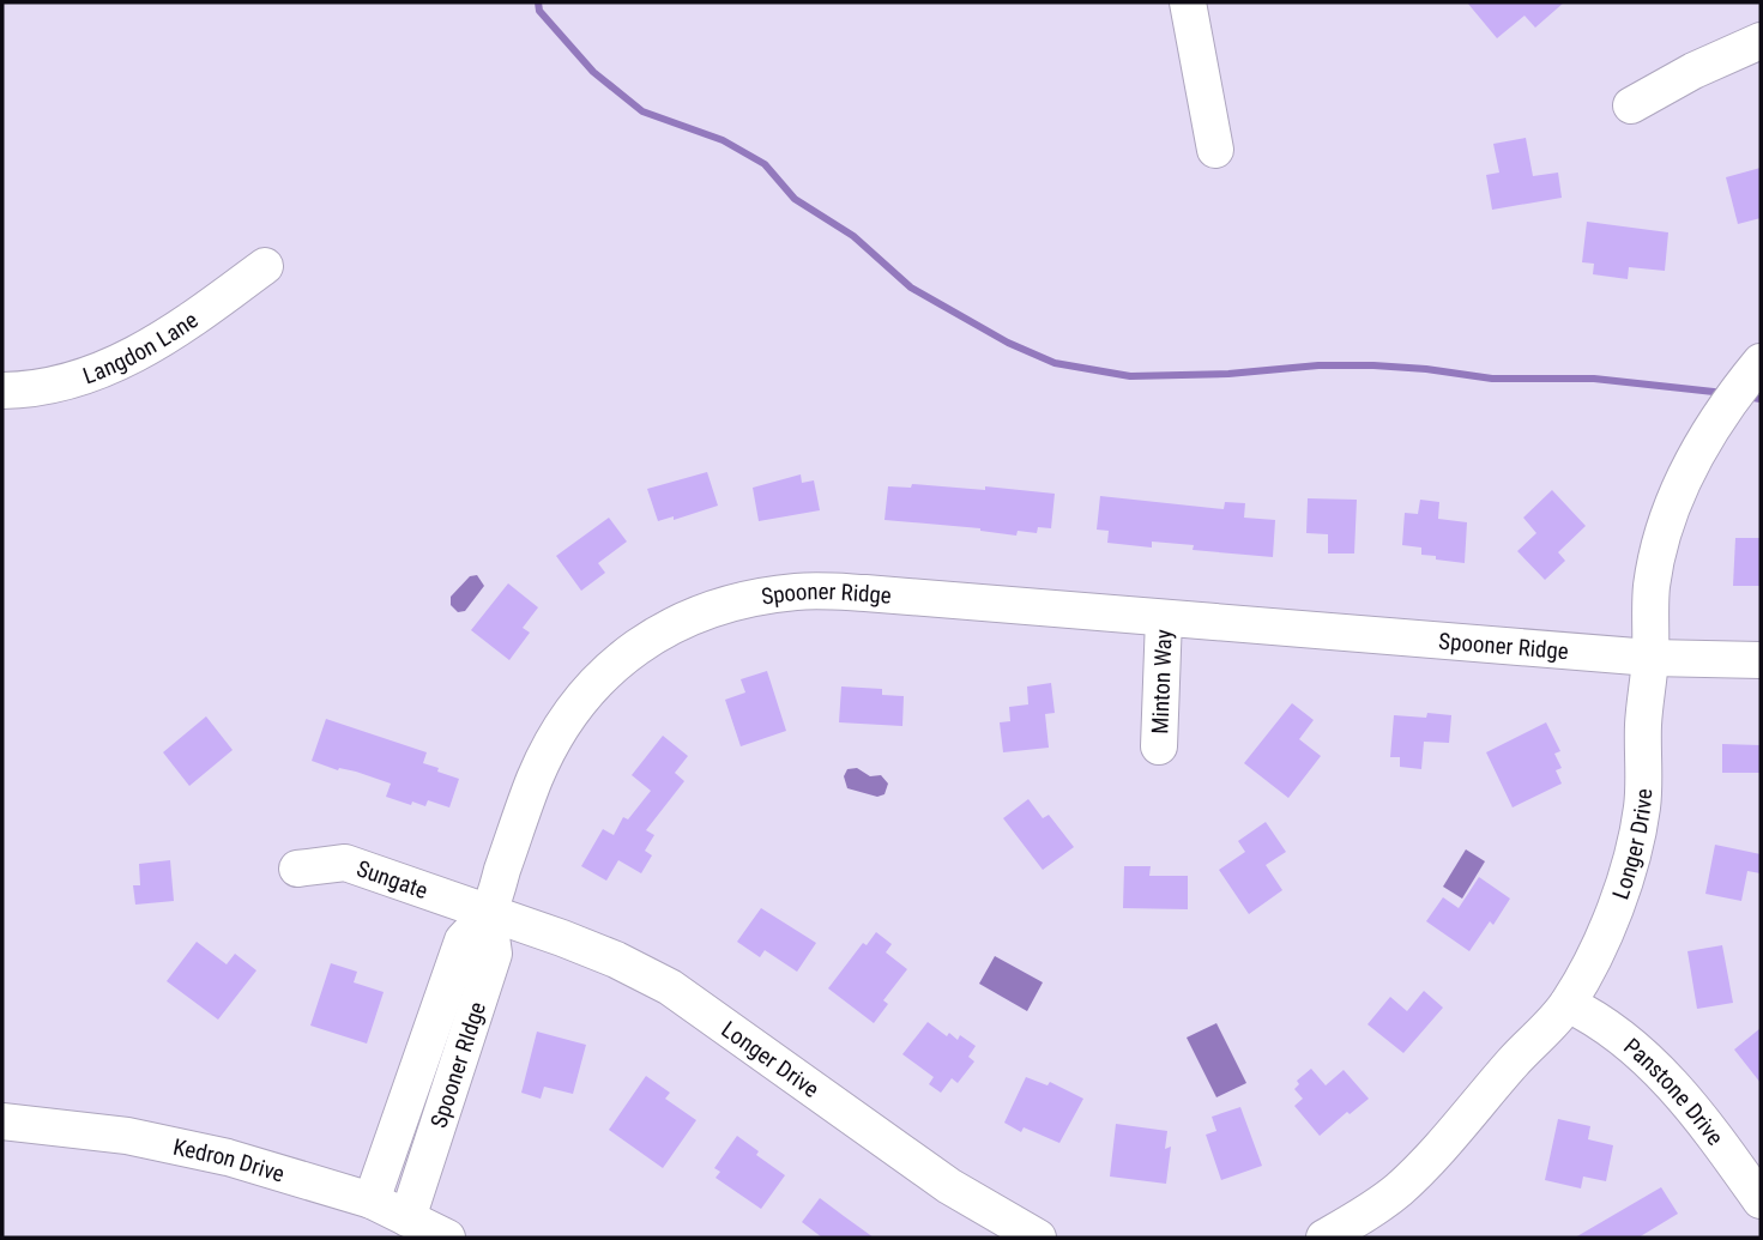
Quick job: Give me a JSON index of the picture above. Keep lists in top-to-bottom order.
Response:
{
  "streets": {
    "street": [
      "Langdon Lane",
      "Spooner Ridge",
      "Minton Way",
      "Longer Drive",
      "Sungate",
      "Spooner RIdge",
      "Panstone Drive",
      "Kedron Drive"
    ]
  },
  "crossings": [
    ["Spooner Ridge", "Minton Way"],
    ["Spooner Ridge", "Longer Drive"],
    ["Spooner Ridge", "Sungate"],
    ["Spooner Ridge", "Spooner RIdge"],
    ["Spooner Ridge", "Kedron Drive"],
    ["Longer Drive", "Sungate"],
    ["Longer Drive", "Spooner RIdge"],
    ["Longer Drive", "Panstone Drive"],
    ["Sungate", "Spooner RIdge"],
    ["Spooner RIdge", "Kedron Drive"]
  ]
}
